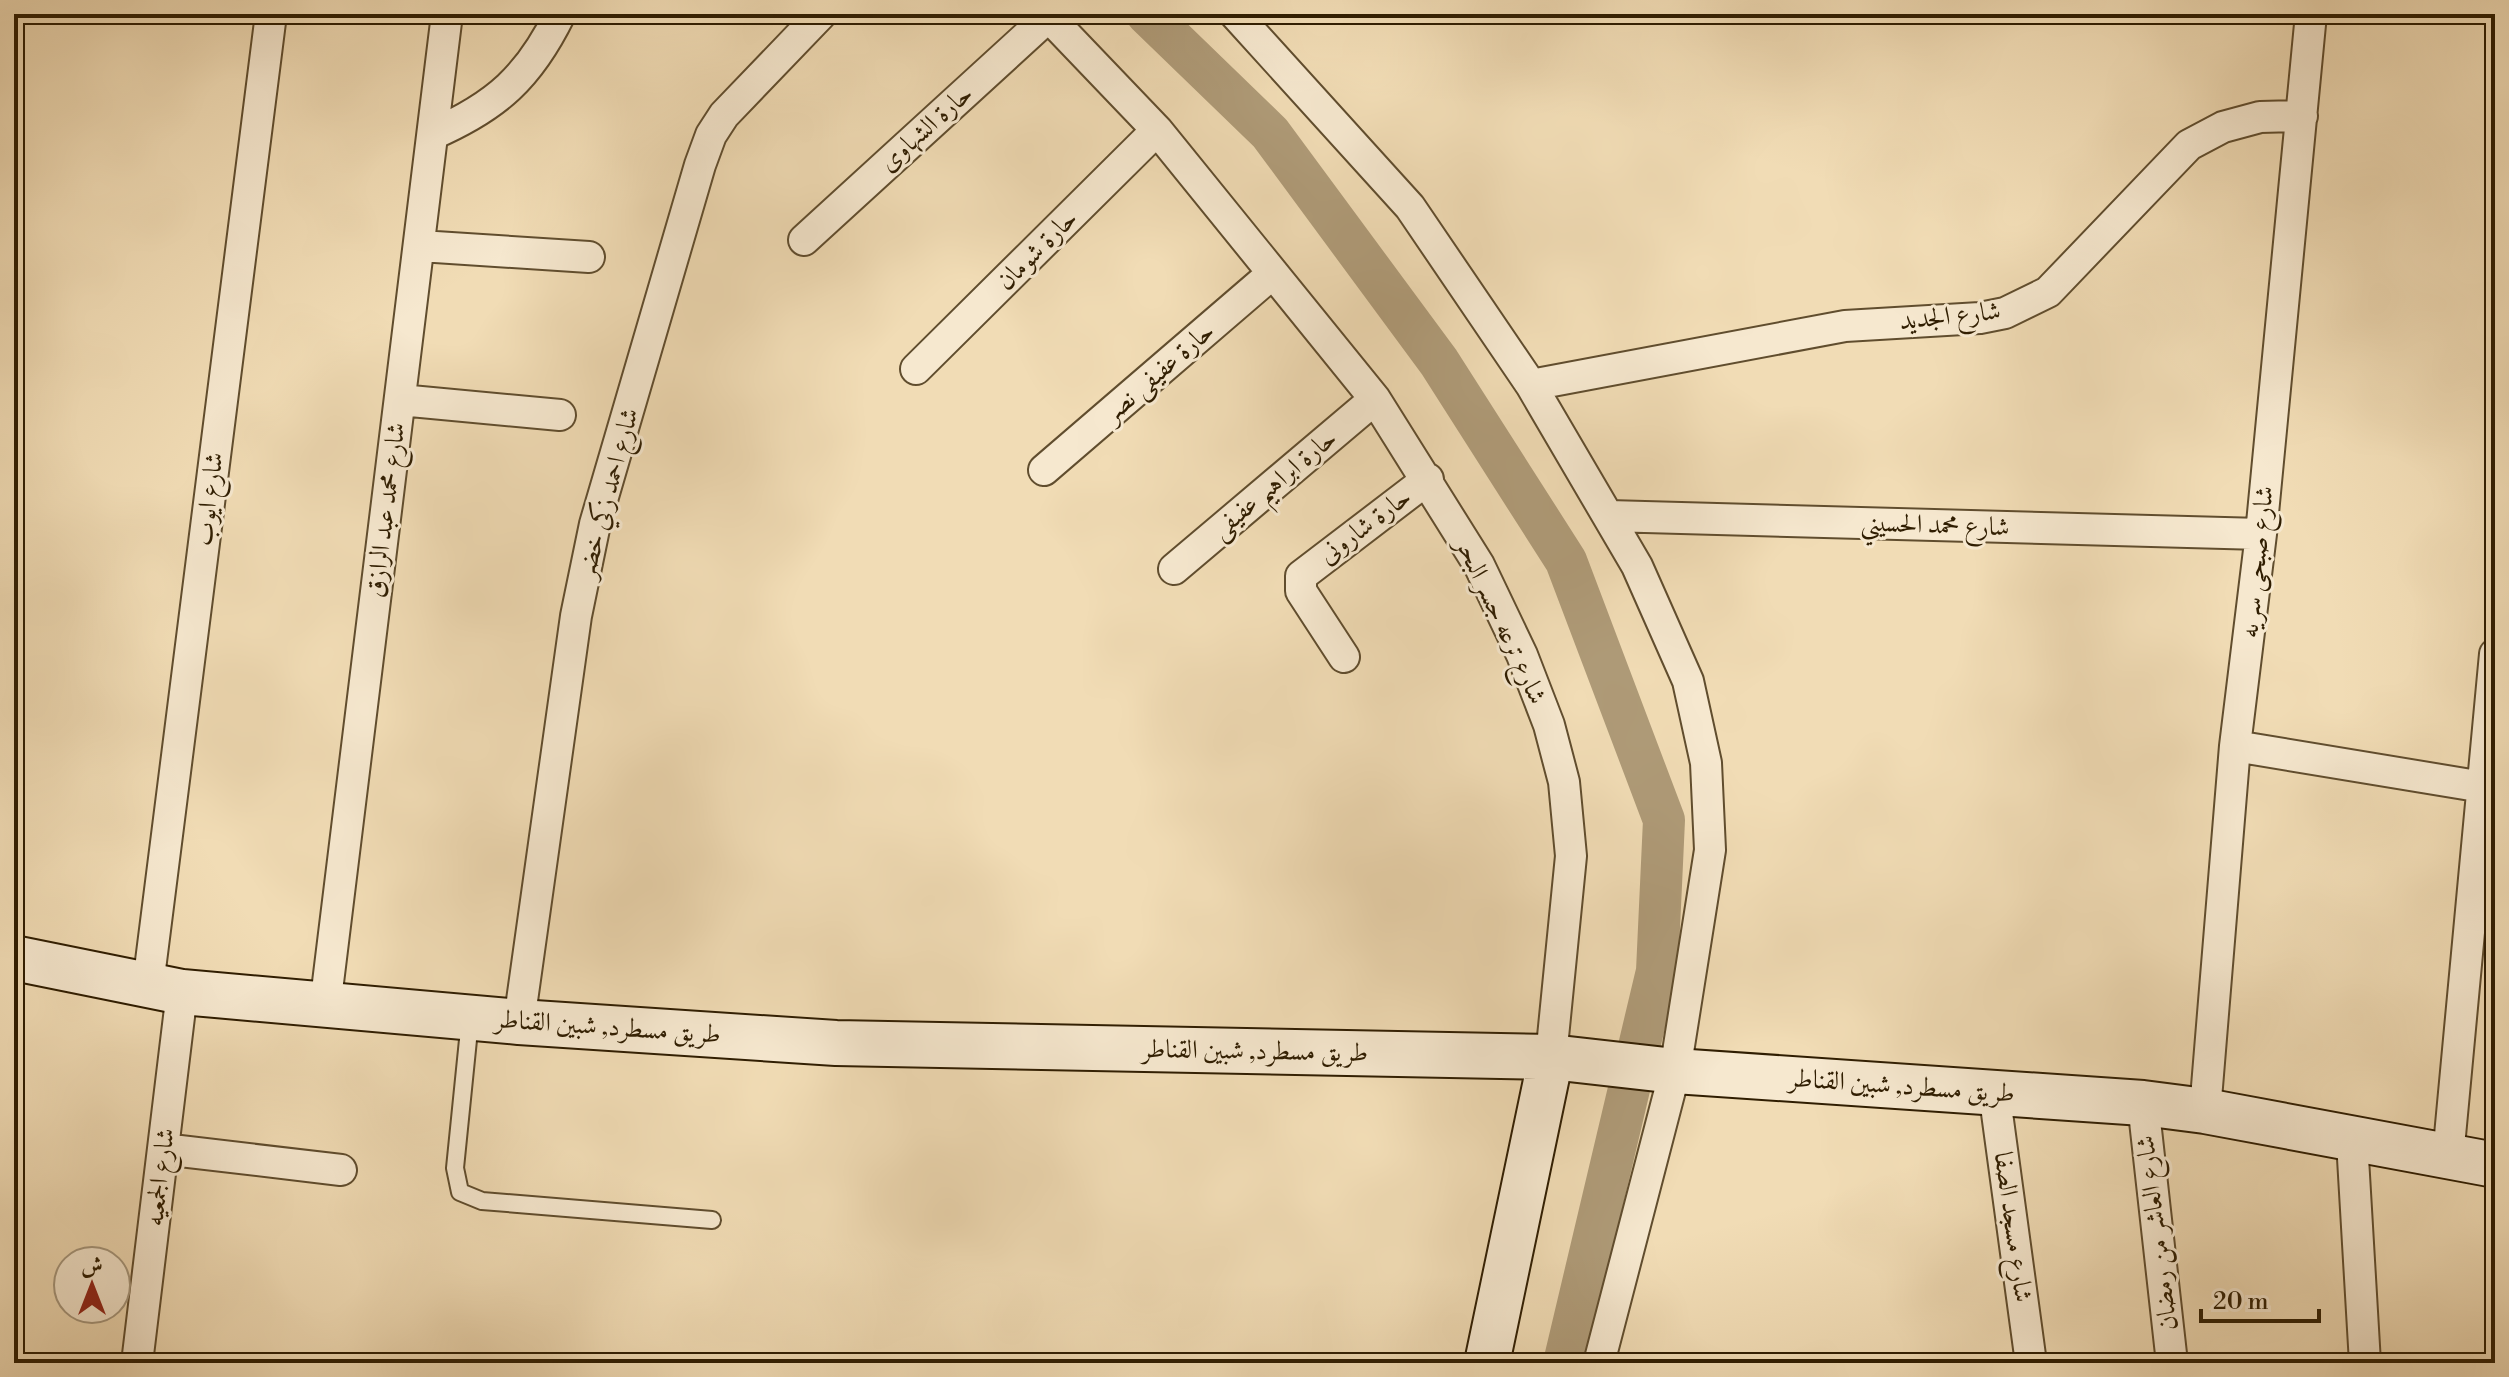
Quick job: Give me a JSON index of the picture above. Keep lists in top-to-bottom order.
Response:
{
  "streets": {
    "main road": ["شارع ترعه جسر البحر", "طريق مسطرد, شبين القناطر"],
    "street": [
      "حارة الشهاوى",
      "حارة شومان",
      "شارع الجديد",
      "حارة عفيفى نصر",
      "حارة ابراهيم عفيفى",
      "شارع احمد زكي خضر",
      "شارع ايوب",
      "شارع محمد عبد الرازق",
      "شارع محمد الحسيني",
      "حارة شارونى",
      "شارع صبحى سريه",
      "شارع الجمعيه",
      "شارع مسجد الصفا",
      "شارع العاشر من رمضان"
    ]
  },
  "crossings": [
    ["حارة الشهاوى", "شارع ترعه جسر البحر"],
    ["حارة شومان", "شارع ترعه جسر البحر"],
    ["شارع الجديد", "شارع صبحى سريه"],
    ["حارة عفيفى نصر", "شارع ترعه جسر البحر"],
    ["حارة ابراهيم عفيفى", "شارع ترعه جسر البحر"],
    ["شارع احمد زكي خضر", "طريق مسطرد, شبين القناطر"],
    ["شارع ايوب", "طريق مسطرد, شبين القناطر"],
    ["شارع ايوب", "شارع الجمعيه"],
    ["شارع محمد عبد الرازق", "طريق مسطرد, شبين القناطر"],
    ["شارع محمد الحسيني", "شارع صبحى سريه"],
    ["حارة شارونى", "شارع ترعه جسر البحر"],
    ["شارع صبحى سريه", "طريق مسطرد, شبين القناطر"],
    ["شارع ترعه جسر البحر", "طريق مسطرد, شبين القناطر"],
    ["طريق مسطرد, شبين القناطر", "شارع الجمعيه"],
    ["طريق مسطرد, شبين القناطر", "شارع مسجد الصفا"],
    ["طريق مسطرد, شبين القناطر", "شارع العاشر من رمضان"]
  ],
  "scale_bar": "20 m",
  "north": "top"
}
